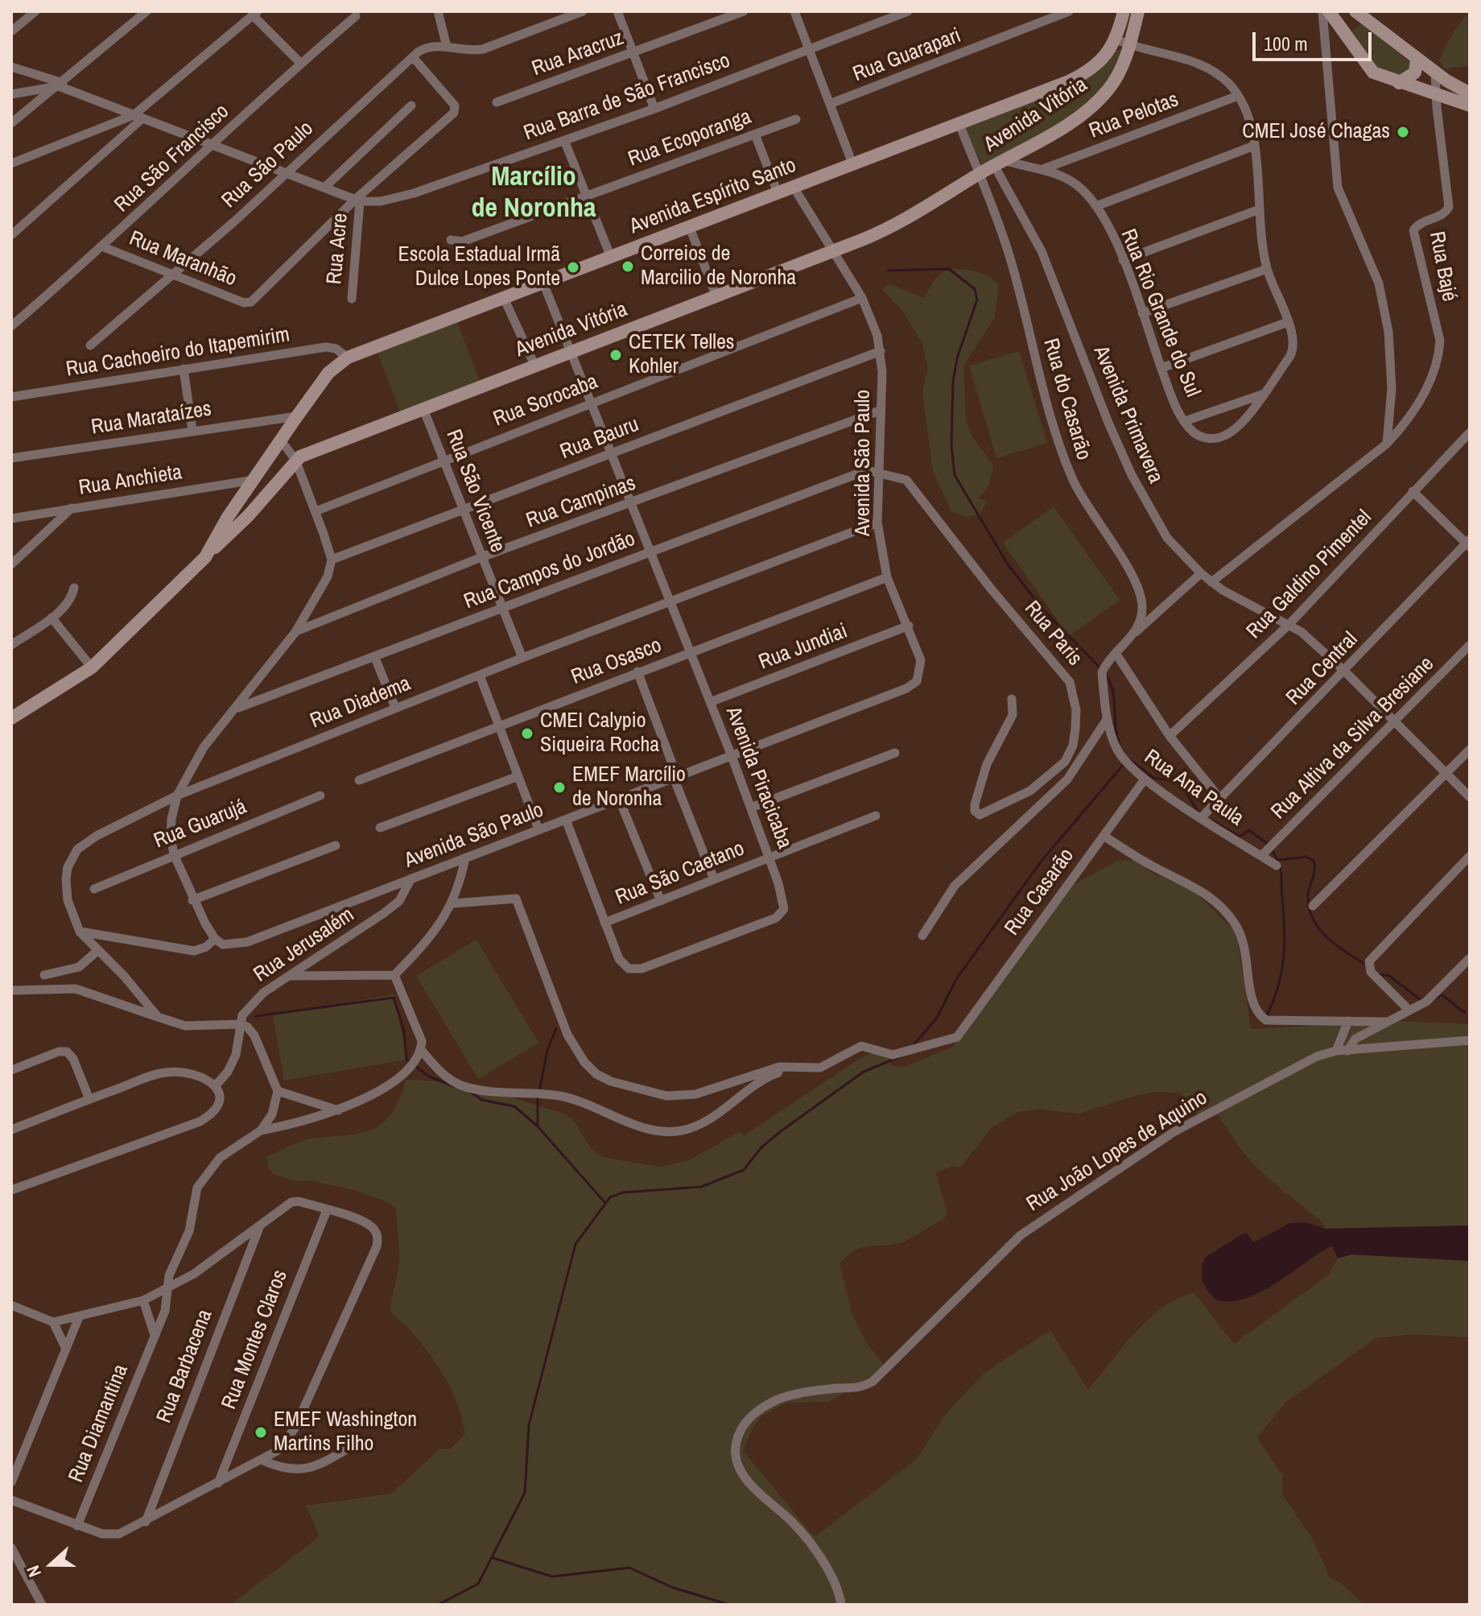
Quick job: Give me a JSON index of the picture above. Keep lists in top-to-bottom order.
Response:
{
  "streets": {
    "street": [
      "Rua Aracruz",
      "Rua Guarapari",
      "Rua Barra de São Francisco",
      "Avenida Vitória",
      "Rua Pelotas",
      "Rua Ecoporanga",
      "Rua São Francisco",
      "Rua São Paulo",
      "Avenida Espírito Santo",
      "Rua Acre",
      "Rua Maranhão",
      "Rua Bajé",
      "Rua Rio Grande do Sul",
      "Rua Cachoeiro do Itapemirim",
      "Rua do Casarão",
      "Rua Sorocaba",
      "Avenida Primavera",
      "Rua Marataízes",
      "Rua Bauru",
      "Avenida São Paulo",
      "Rua Anchieta",
      "Rua São Vicente",
      "Rua Campinas",
      "Rua Campos do Jordão",
      "Rua Galdino Pimentel",
      "Rua Paris",
      "Rua Jundiai",
      "Rua Osasco",
      "Rua Central",
      "Rua Diadema",
      "Rua Altiva da Silva Bresiane",
      "Avenida Piracicaba",
      "Rua Ana Paula",
      "Rua Guarujá",
      "Rua São Caetano",
      "Rua Casarão",
      "Rua Jerusalém",
      "Rua João Lopes de Aquino",
      "Rua Montes Claros",
      "Rua Barbacena",
      "Rua Diamantina"
    ]
  },
  "crossings": [
    ["Rua Barra de São Francisco", "Rua Acre"],
    ["Rua Barra de São Francisco", "Rua Maranhão"],
    ["Avenida Vitória", "Avenida Espírito Santo"],
    ["Avenida Vitória", "Rua Rio Grande do Sul"],
    ["Avenida Vitória", "Rua do Casarão"],
    ["Avenida Vitória", "Avenida Primavera"],
    ["Avenida Vitória", "Avenida São Paulo"],
    ["Avenida Vitória", "Rua São Vicente"],
    ["Avenida Vitória", "Avenida Piracicaba"],
    ["Rua Pelotas", "Rua Rio Grande do Sul"],
    ["Rua São Francisco", "Rua Maranhão"],
    ["Rua São Paulo", "Rua Maranhão"],
    ["Avenida Espírito Santo", "Rua Rio Grande do Sul"],
    ["Avenida Espírito Santo", "Rua Cachoeiro do Itapemirim"],
    ["Avenida Espírito Santo", "Rua Marataízes"],
    ["Avenida Espírito Santo", "Avenida São Paulo"],
    ["Avenida Espírito Santo", "Rua Anchieta"],
    ["Avenida Espírito Santo", "Avenida Piracicaba"],
    ["Rua Acre", "Rua Maranhão"],
    ["Rua Bajé", "Avenida Primavera"],
    ["Rua Rio Grande do Sul", "Avenida Primavera"],
    ["Rua do Casarão", "Rua Ana Paula"],
    ["Rua Sorocaba", "Avenida São Paulo"],
    ["Rua Sorocaba", "Rua São Vicente"],
    ["Rua Sorocaba", "Avenida Piracicaba"],
    ["Avenida Primavera", "Rua Galdino Pimentel"],
    ["Avenida Primavera", "Rua Central"],
    ["Avenida Primavera", "Rua Altiva da Silva Bresiane"],
    ["Rua Bauru", "Avenida São Paulo"],
    ["Rua Bauru", "Rua São Vicente"],
    ["Rua Bauru", "Avenida Piracicaba"],
    ["Avenida São Paulo", "Rua Campinas"],
    ["Avenida São Paulo", "Rua Campos do Jordão"],
    ["Avenida São Paulo", "Rua Paris"],
    ["Avenida São Paulo", "Rua Jundiai"],
    ["Avenida São Paulo", "Rua Osasco"],
    ["Avenida São Paulo", "Rua Diadema"],
    ["Avenida São Paulo", "Avenida Piracicaba"],
    ["Avenida São Paulo", "Rua Jerusalém"],
    ["Rua São Vicente", "Rua Campinas"],
    ["Rua São Vicente", "Rua Campos do Jordão"],
    ["Rua São Vicente", "Rua Diadema"],
    ["Rua Campinas", "Avenida Piracicaba"],
    ["Rua Campos do Jordão", "Rua Paris"],
    ["Rua Campos do Jordão", "Avenida Piracicaba"],
    ["Rua Jundiai", "Avenida Piracicaba"],
    ["Rua Osasco", "Avenida Piracicaba"],
    ["Rua Central", "Rua Ana Paula"],
    ["Rua Diadema", "Avenida Piracicaba"],
    ["Rua Altiva da Silva Bresiane", "Rua Ana Paula"],
    ["Avenida Piracicaba", "Rua São Caetano"],
    ["Rua Ana Paula", "Rua Casarão"]
  ],
  "districts": ["Marcílio de Noronha"],
  "places": [
    "CMEI José Chagas",
    "Correios de Marcilio de Noronha",
    "Escola Estadual Irmã Dulce Lopes Ponte",
    "CETEK Telles Kohler",
    "CMEI Calypio Siqueira Rocha",
    "EMEF Marcílio de Noronha",
    "EMEF Washington Martins Filho"
  ],
  "scale_bar": "100 m",
  "north": "left"
}
